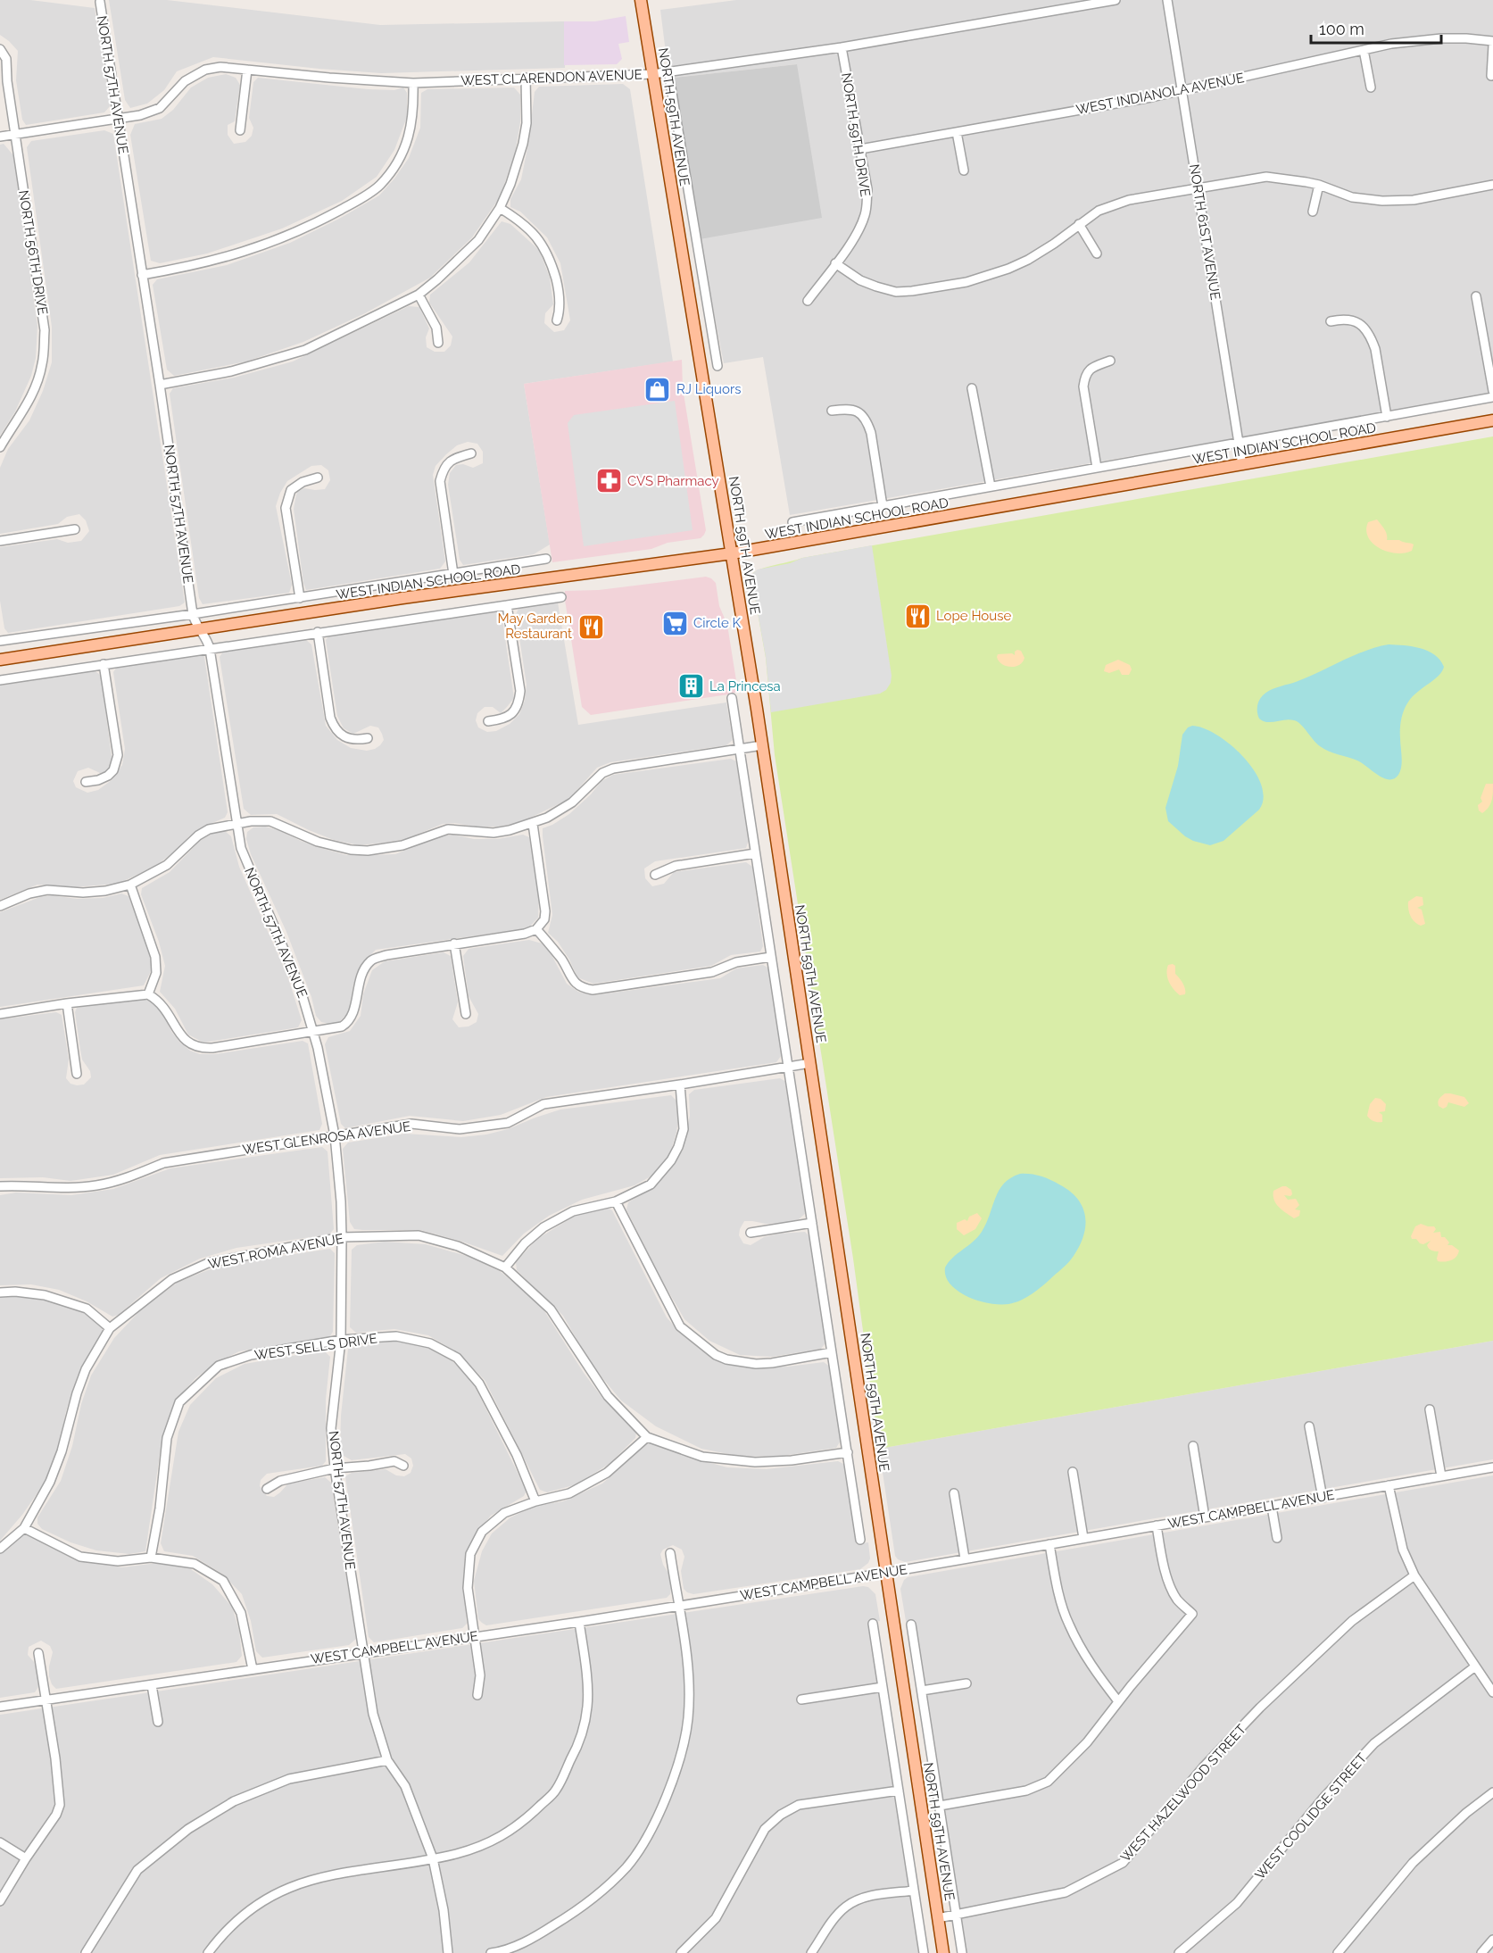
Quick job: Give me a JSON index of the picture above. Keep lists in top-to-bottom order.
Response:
{
  "streets": {
    "main road": ["NORTH 59TH AVENUE", "WEST INDIAN SCHOOL ROAD"],
    "street": [
      "WEST CLARENDON AVENUE",
      "NORTH 57TH AVENUE",
      "WEST INDIANOLA AVENUE",
      "NORTH 59TH DRIVE",
      "NORTH 61ST AVENUE",
      "NORTH 56TH DRIVE",
      "WEST GLENROSA AVENUE",
      "WEST ROMA AVENUE",
      "WEST SELLS DRIVE",
      "WEST CAMPBELL AVENUE",
      "WEST HAZELWOOD STREET",
      "WEST COOLIDGE STREET"
    ]
  },
  "crossings": [
    ["WEST CLARENDON AVENUE", "NORTH 57TH AVENUE"],
    ["WEST CLARENDON AVENUE", "NORTH 59TH AVENUE"],
    ["WEST CLARENDON AVENUE", "NORTH 59TH DRIVE"],
    ["WEST CLARENDON AVENUE", "NORTH 56TH DRIVE"],
    ["NORTH 57TH AVENUE", "WEST INDIAN SCHOOL ROAD"],
    ["NORTH 57TH AVENUE", "WEST GLENROSA AVENUE"],
    ["NORTH 57TH AVENUE", "WEST ROMA AVENUE"],
    ["NORTH 57TH AVENUE", "WEST SELLS DRIVE"],
    ["NORTH 57TH AVENUE", "WEST CAMPBELL AVENUE"],
    ["WEST INDIANOLA AVENUE", "NORTH 59TH DRIVE"],
    ["WEST INDIANOLA AVENUE", "NORTH 61ST AVENUE"],
    ["NORTH 59TH AVENUE", "WEST INDIAN SCHOOL ROAD"],
    ["NORTH 59TH AVENUE", "WEST GLENROSA AVENUE"],
    ["NORTH 59TH AVENUE", "WEST CAMPBELL AVENUE"],
    ["NORTH 59TH AVENUE", "WEST HAZELWOOD STREET"],
    ["NORTH 61ST AVENUE", "WEST INDIAN SCHOOL ROAD"]
  ],
  "places": {
    "shop": ["RJ Liquors"],
    "pharmacy": ["CVS Pharmacy"],
    "restaurant": ["Lope House", "May Garden Restaurant"],
    "supermarket": ["Circle K"],
    "building": ["La Princesa"]
  },
  "scale_bar": "100 m"
}
